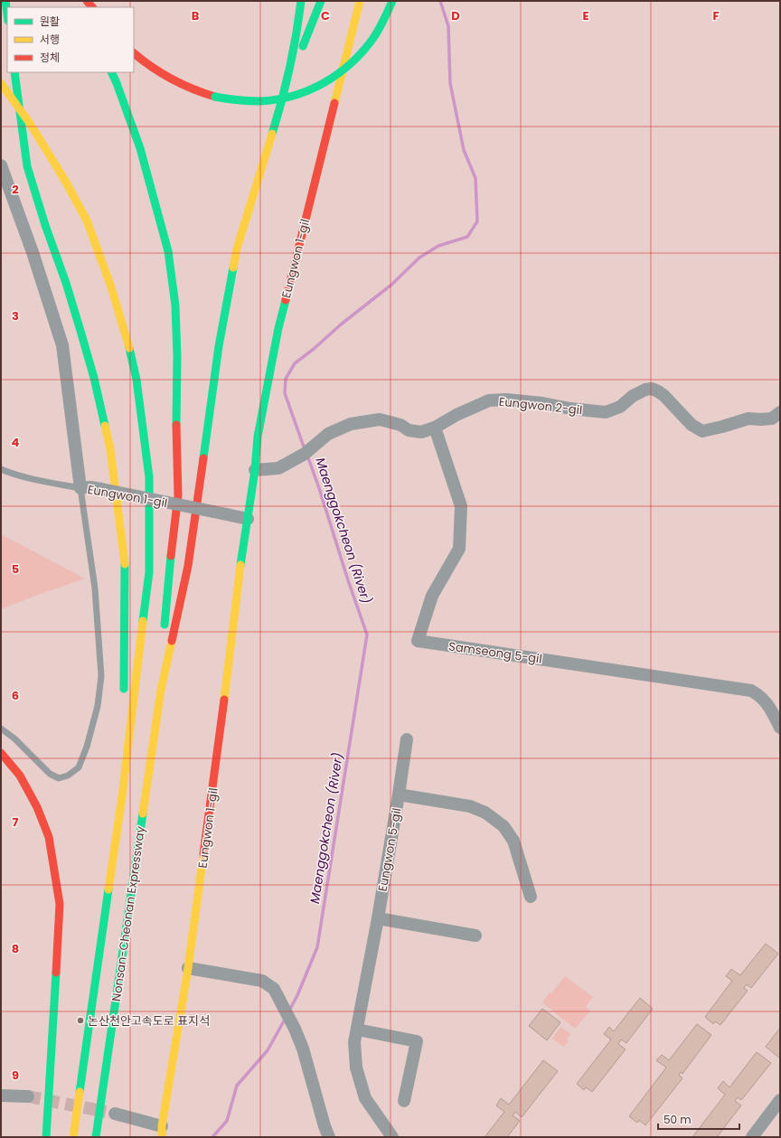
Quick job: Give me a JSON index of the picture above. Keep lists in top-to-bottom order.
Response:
{
  "streets": {
    "main road": ["Eungwon 1-gil", "Nonsan-Cheonan Expressway"],
    "street": ["Eungwon 2-gil", "Samseong 5-gil", "Eungwon 5-gil"]
  },
  "crossings": [
    ["Eungwon 1-gil", "Eungwon 2-gil"],
    ["Eungwon 2-gil", "Samseong 5-gil"]
  ],
  "water": ["Maenggokcheon (River)"],
  "places": ["논산천안고속도로 표지석"],
  "legend": ["원활", "서행", "정체"],
  "scale_bar": "50 m",
  "grid": {
    "columns": [
      "B",
      "C",
      "D",
      "E",
      "F"
    ],
    "rows": [
      "2",
      "3",
      "4",
      "5",
      "6",
      "7",
      "8",
      "9"
    ]
  }
}
